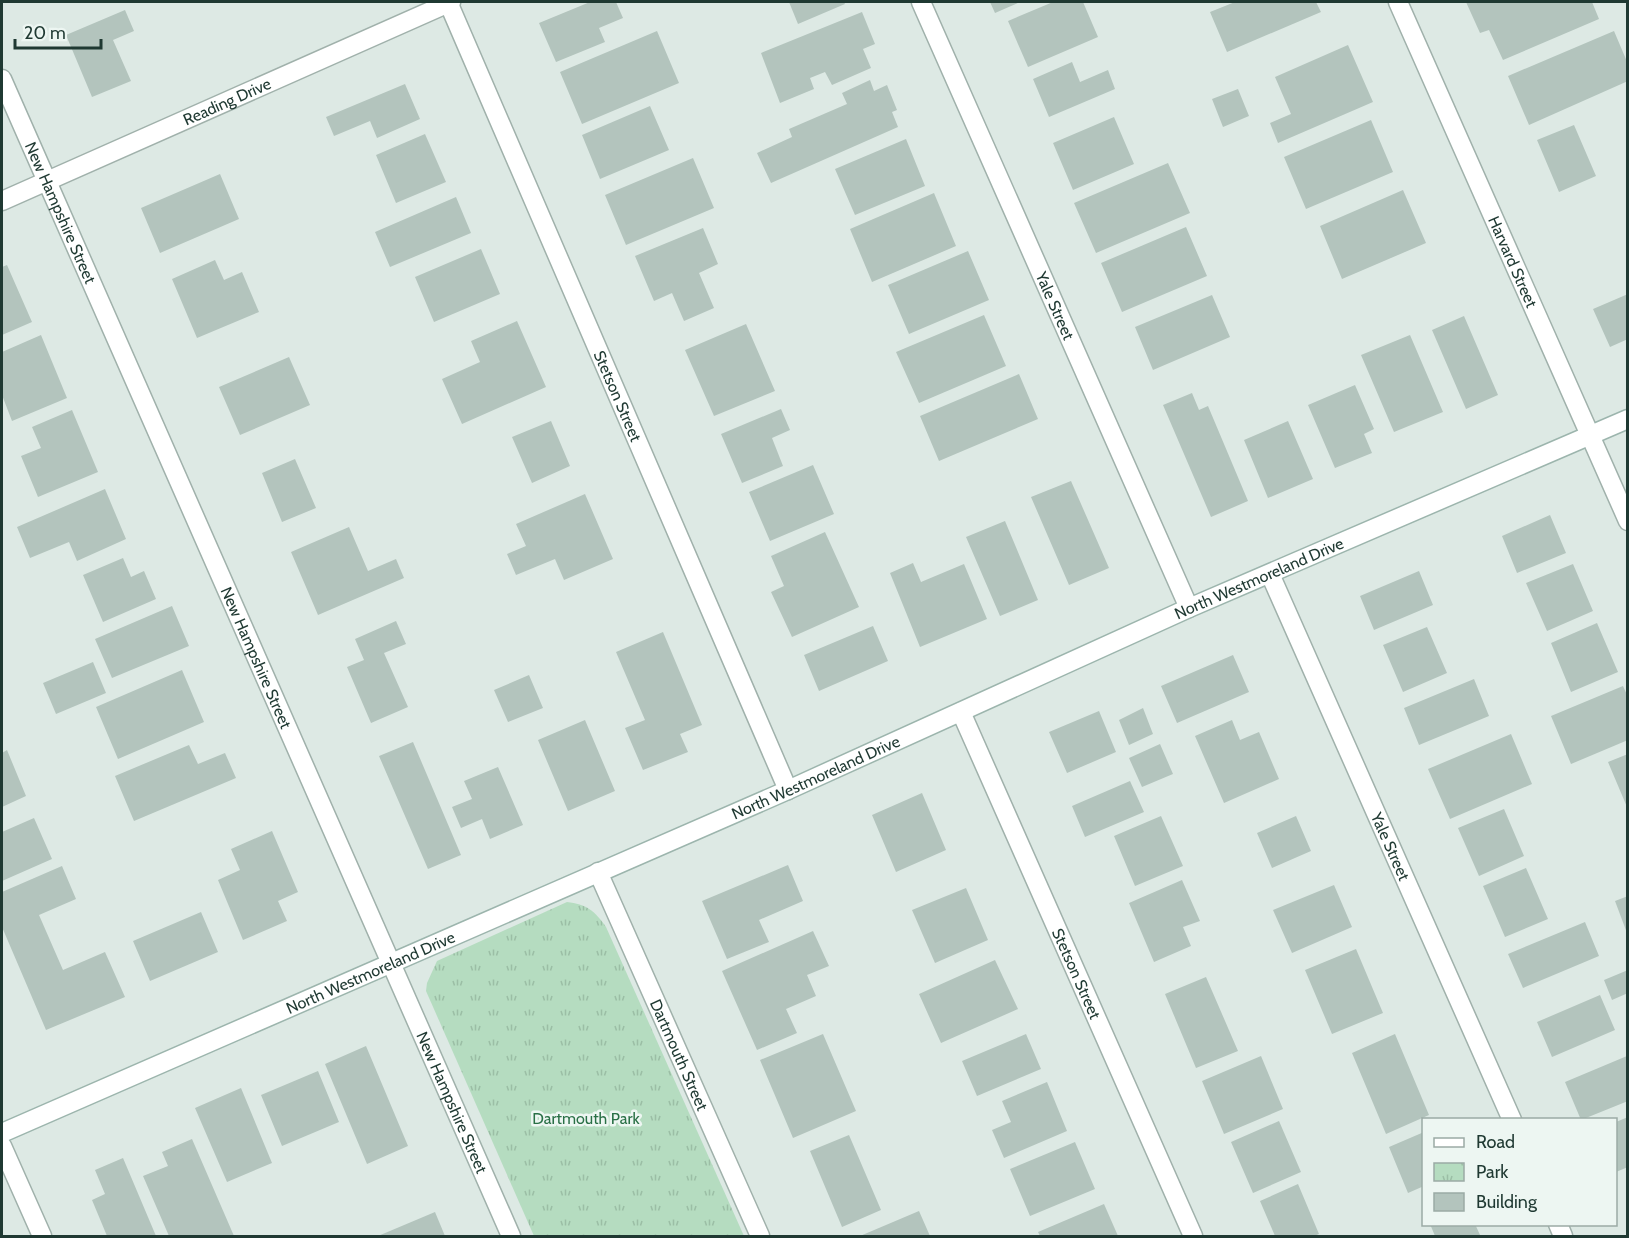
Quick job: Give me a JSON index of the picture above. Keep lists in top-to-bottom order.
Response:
{
  "streets": {
    "street": [
      "Reading Drive",
      "New Hampshire Street",
      "Harvard Street",
      "Yale Street",
      "Stetson Street",
      "North Westmoreland Drive",
      "Dartmouth Street"
    ]
  },
  "crossings": [
    ["Reading Drive", "New Hampshire Street"],
    ["Reading Drive", "Stetson Street"],
    ["New Hampshire Street", "North Westmoreland Drive"],
    ["Harvard Street", "North Westmoreland Drive"],
    ["Yale Street", "North Westmoreland Drive"],
    ["Stetson Street", "North Westmoreland Drive"],
    ["North Westmoreland Drive", "Dartmouth Street"]
  ],
  "parks": ["Dartmouth Park"],
  "legend": ["Road", "Park", "Building"],
  "scale_bar": "20 m"
}
